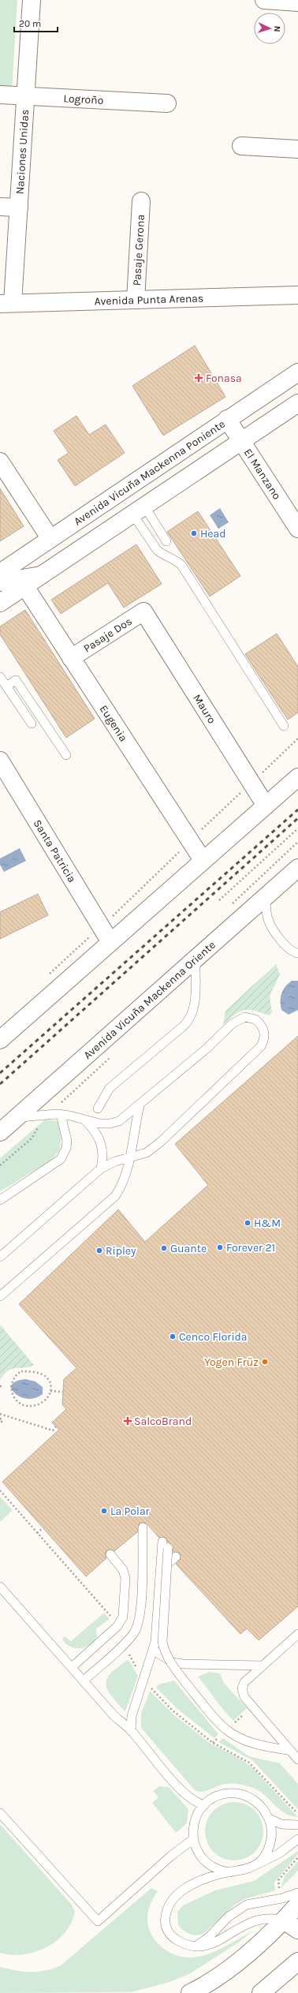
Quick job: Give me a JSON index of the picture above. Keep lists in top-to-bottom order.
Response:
{
  "streets": {
    "street": [
      "Logroño",
      "Naciones Unidas",
      "Pasaje Gerona",
      "Avenida Punta Arenas",
      "Avenida Vicuña Mackenna Poniente",
      "El Manzano",
      "Pasaje Dos",
      "Mauro",
      "Eugenia",
      "Santa Patricia",
      "Avenida Vicuña Mackenna Oriente"
    ]
  },
  "crossings": [
    ["Logroño", "Naciones Unidas"],
    ["Naciones Unidas", "Avenida Punta Arenas"],
    ["Pasaje Gerona", "Avenida Punta Arenas"],
    ["Avenida Vicuña Mackenna Poniente", "El Manzano"],
    ["Pasaje Dos", "Mauro"],
    ["Pasaje Dos", "Eugenia"]
  ],
  "places": {
    "health": ["Fonasa", "SalcoBrand"],
    "other": [
      "Head",
      "H&M",
      "Forever 21",
      "Guante",
      "Ripley",
      "Cenco Florida",
      "Yogen Früz",
      "La Polar"
    ]
  },
  "scale_bar": "20 m",
  "north": "right"
}
